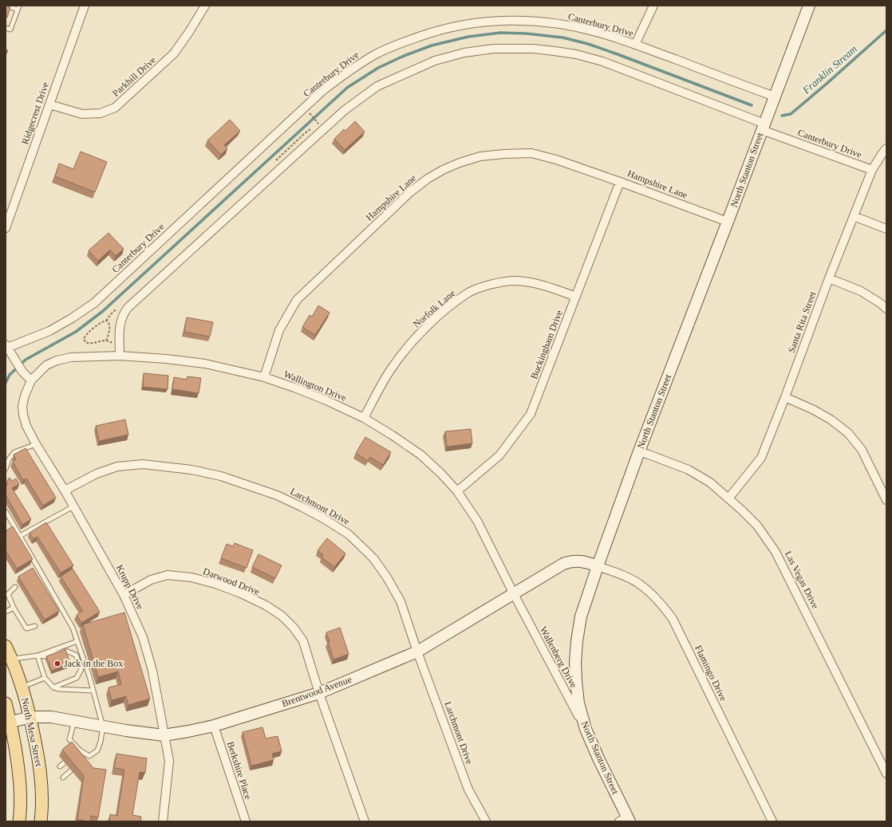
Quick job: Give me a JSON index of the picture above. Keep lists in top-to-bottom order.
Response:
{
  "streets": {
    "main road": ["North Mesa Street"],
    "street": [
      "Canterbury Drive",
      "Parkhill Drive",
      "Ridgecrest Drive",
      "North Stanton Street",
      "Hampshire Lane",
      "Norfolk Lane",
      "Santa Rita Street",
      "Buckingham Drive",
      "Wallington Drive",
      "Larchmont Drive",
      "Las Vegas Drive",
      "Darwood Drive",
      "Krupp Drive",
      "Wallenberg Drive",
      "Flamingo Drive",
      "Brentwood Avenue",
      "Berkshire Place"
    ]
  },
  "crossings": [
    ["Canterbury Drive", "North Stanton Street"],
    ["Canterbury Drive", "Santa Rita Street"],
    ["Canterbury Drive", "Wallington Drive"],
    ["Parkhill Drive", "Ridgecrest Drive"],
    ["North Stanton Street", "Hampshire Lane"],
    ["North Stanton Street", "Las Vegas Drive"],
    ["North Stanton Street", "Wallenberg Drive"],
    ["North Stanton Street", "Flamingo Drive"],
    ["North Stanton Street", "Brentwood Avenue"],
    ["Hampshire Lane", "Buckingham Drive"],
    ["Hampshire Lane", "Wallington Drive"],
    ["Norfolk Lane", "Buckingham Drive"],
    ["Norfolk Lane", "Wallington Drive"],
    ["Santa Rita Street", "Las Vegas Drive"],
    ["Buckingham Drive", "Wallington Drive"],
    ["Wallington Drive", "Krupp Drive"],
    ["Wallington Drive", "Wallenberg Drive"],
    ["Wallington Drive", "Brentwood Avenue"],
    ["Larchmont Drive", "Krupp Drive"],
    ["Larchmont Drive", "Brentwood Avenue"],
    ["Darwood Drive", "Krupp Drive"],
    ["Darwood Drive", "Brentwood Avenue"],
    ["Krupp Drive", "Brentwood Avenue"],
    ["Wallenberg Drive", "Brentwood Avenue"],
    ["Flamingo Drive", "Brentwood Avenue"],
    ["Brentwood Avenue", "North Mesa Street"],
    ["Brentwood Avenue", "Berkshire Place"]
  ],
  "water": ["Franklin Stream"],
  "places": ["Jack in the Box"]
}
